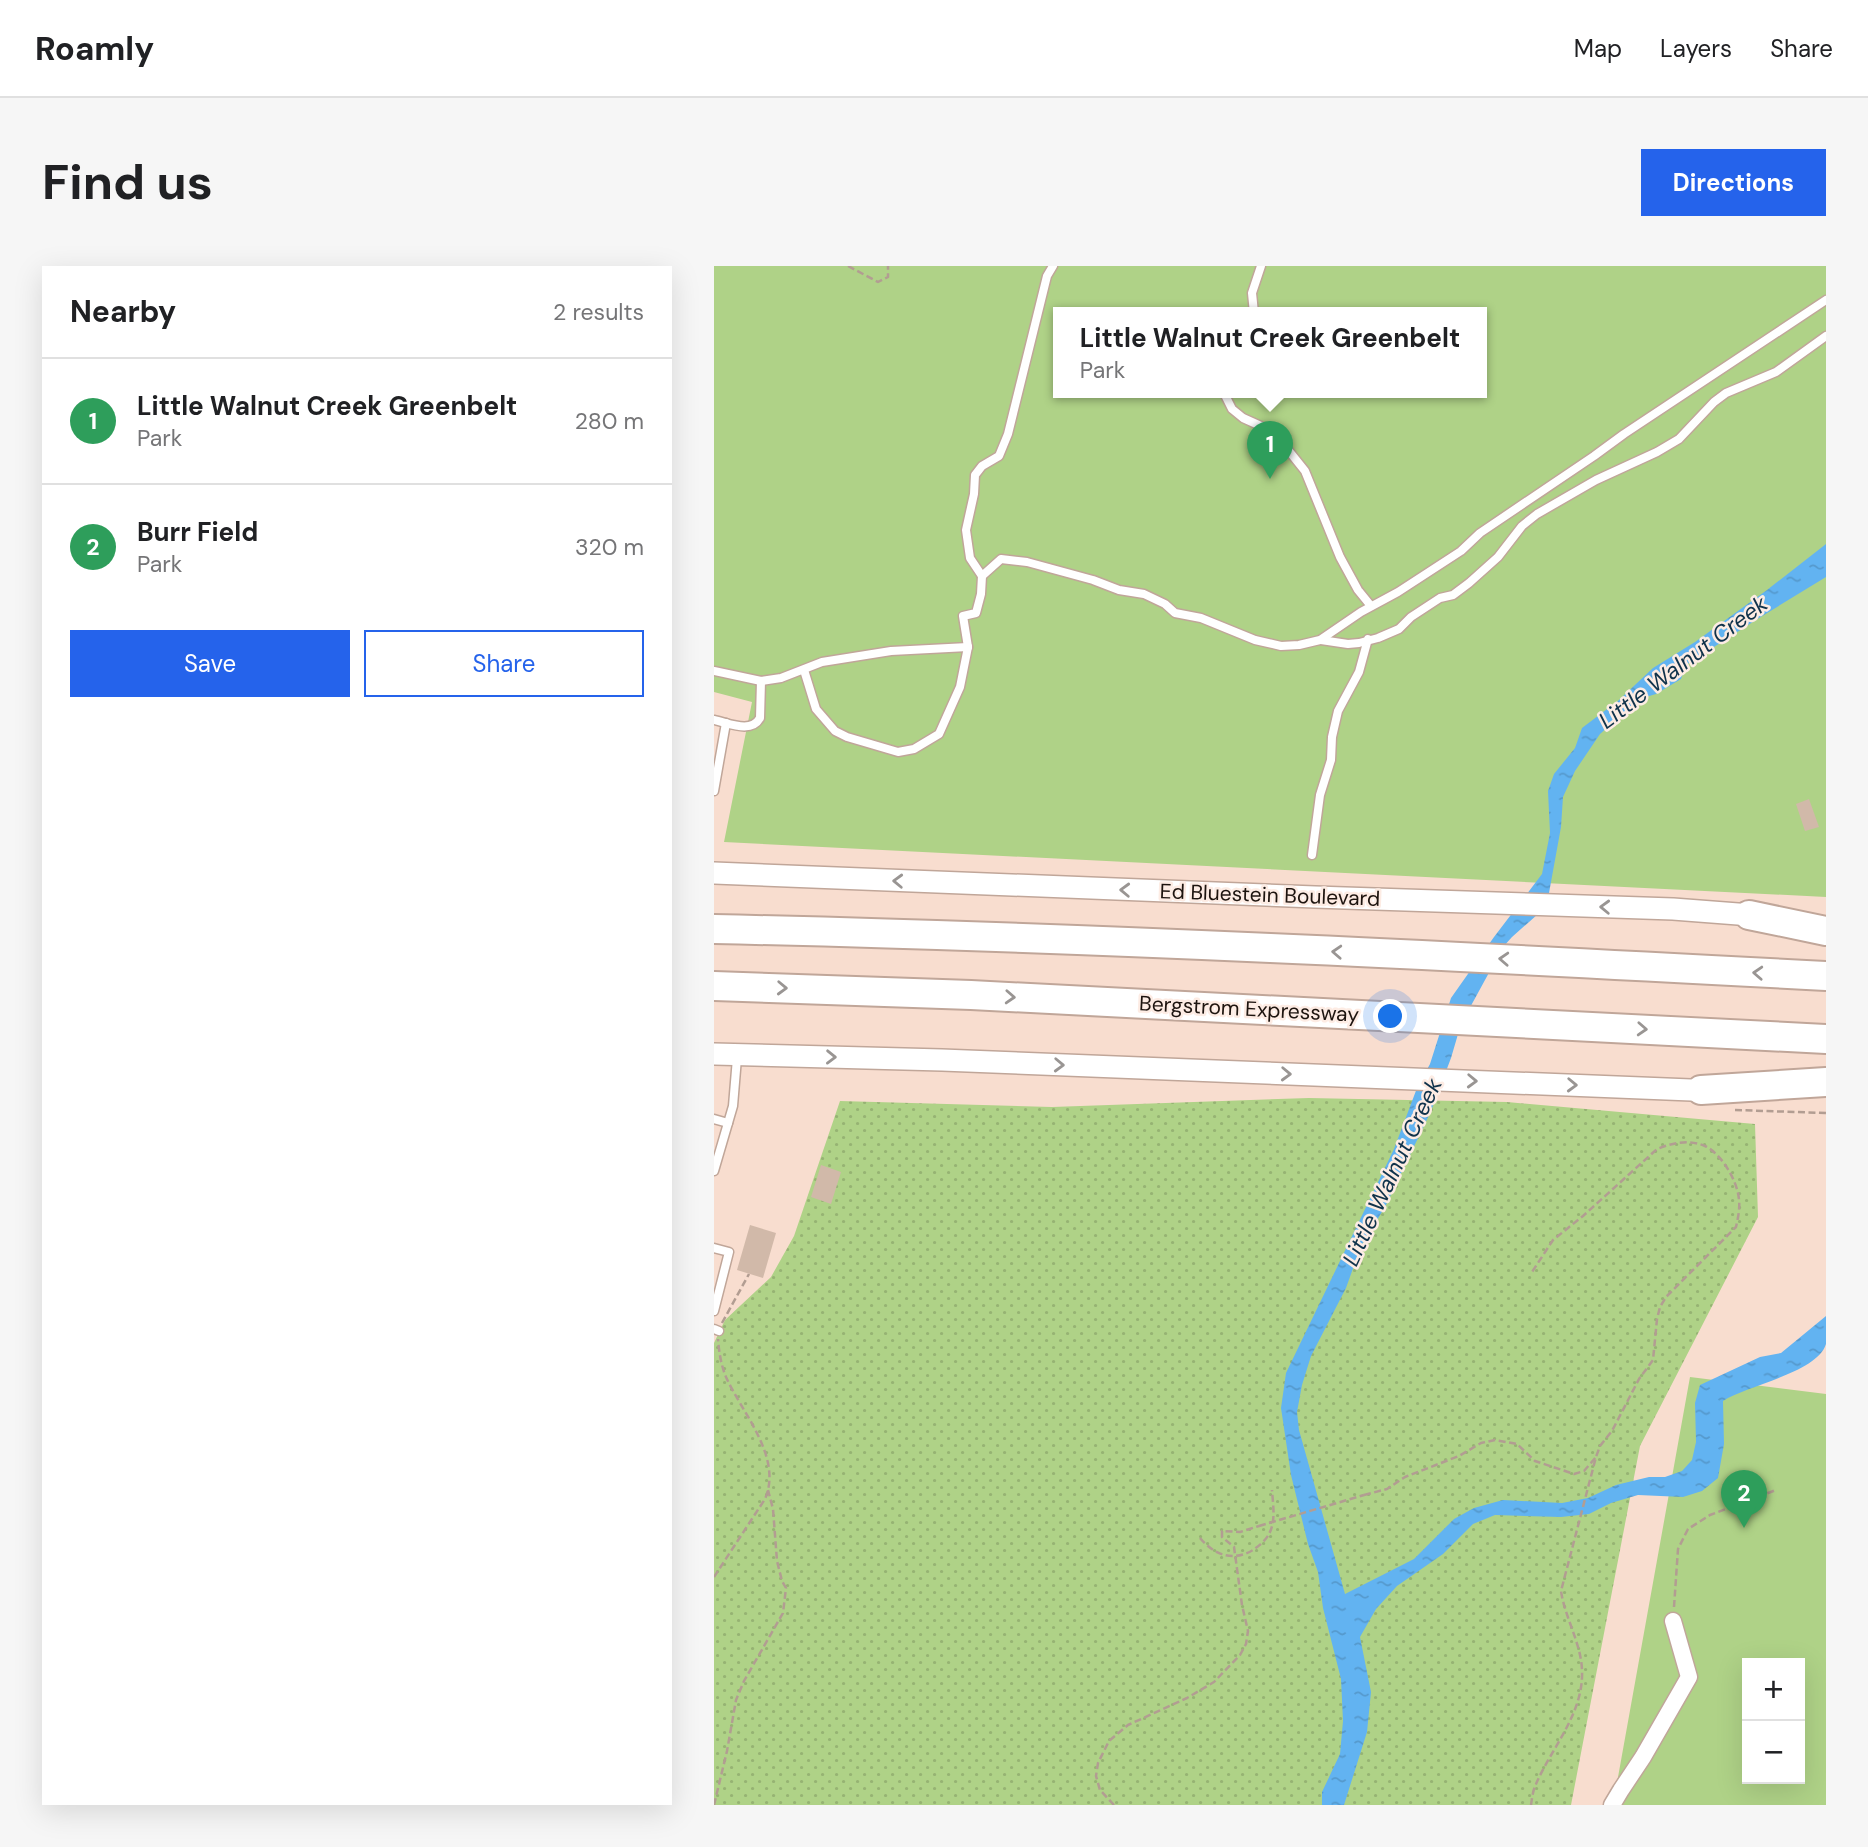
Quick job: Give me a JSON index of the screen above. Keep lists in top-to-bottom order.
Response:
{
  "streets": {
    "highway": ["Bergstrom Expressway"],
    "main road": ["Ed Bluestein Boulevard"]
  },
  "water": ["Little Walnut Creek"],
  "page": {
    "header": "Roamly",
    "nav": ["Map", "Layers", "Share"],
    "buttons": [
      "Directions",
      ["Save", "Share"]
    ],
    "title": "Find us",
    "heading": ["Nearby", "2 results"],
    "popup": ["Little Walnut Creek Greenbelt", "Park"],
    "list": [
      {
        "mark": "1",
        "name": "Little Walnut Creek Greenbelt",
        "note": "Park",
        "value": "280 m"
      },
      {
        "mark": "2",
        "name": "Burr Field",
        "note": "Park",
        "value": "320 m"
      }
    ],
    "pins": ["1", "2"],
    "map_buttons": ["+", "−"]
  }
}
